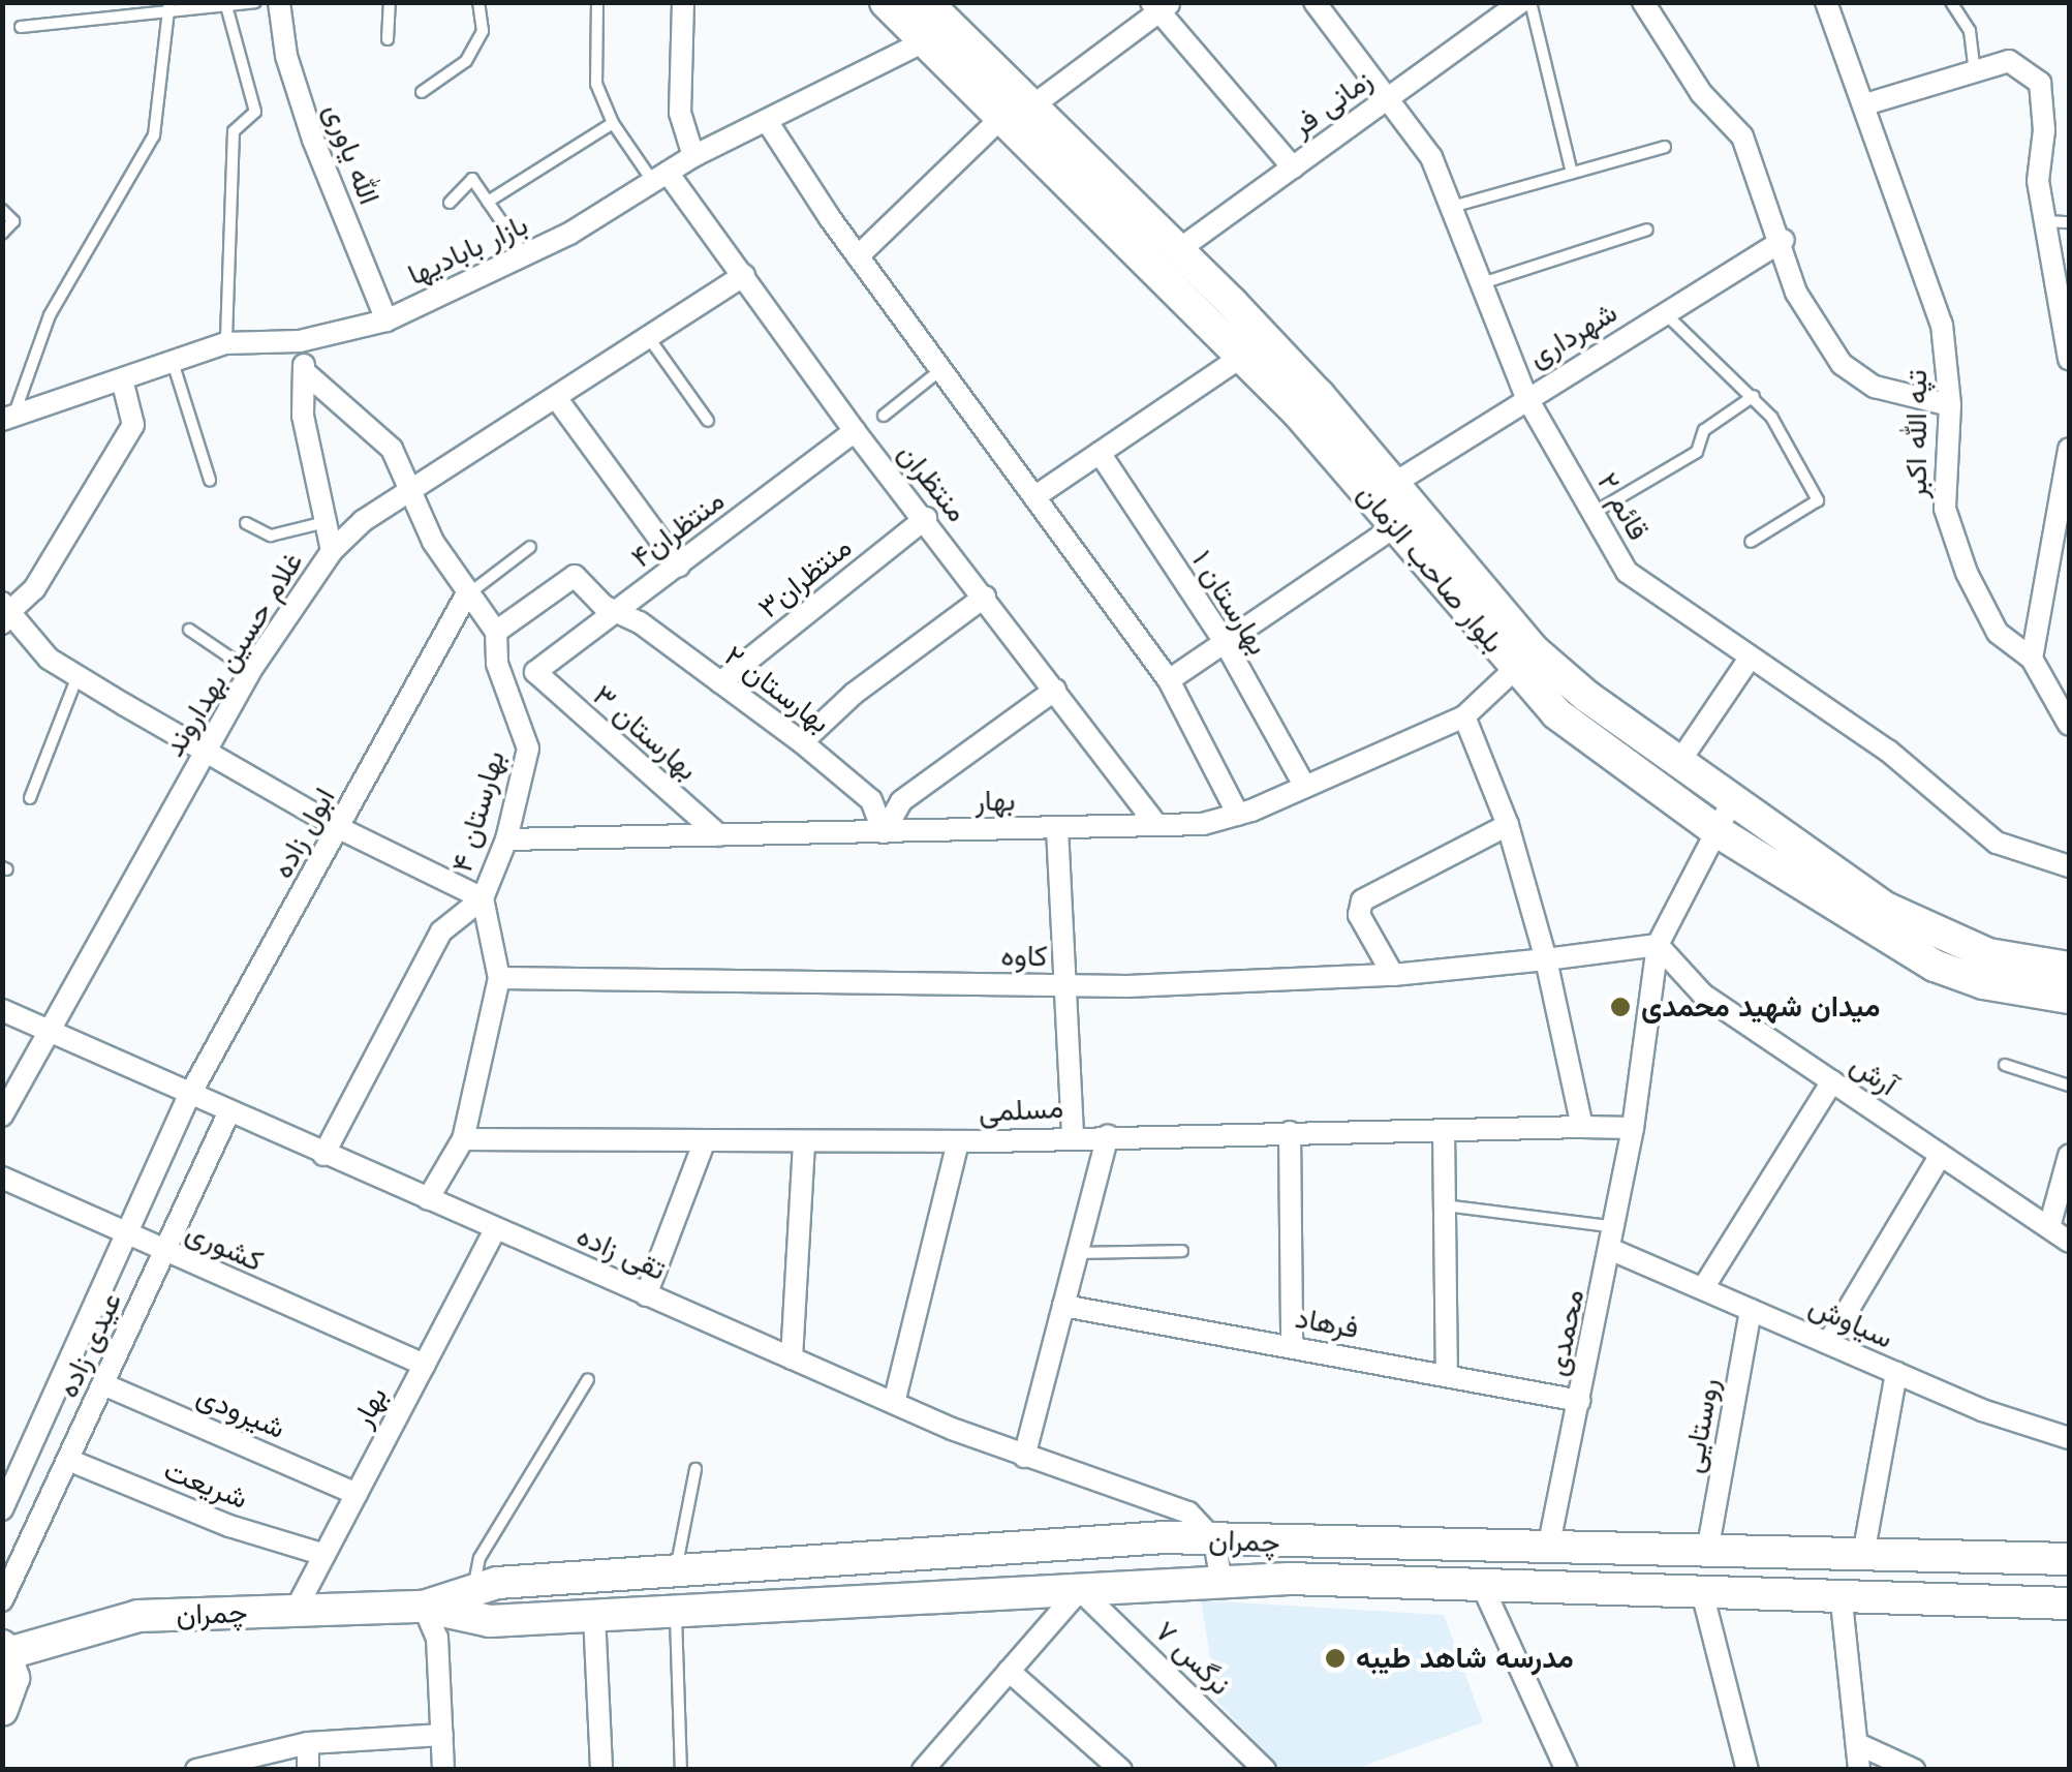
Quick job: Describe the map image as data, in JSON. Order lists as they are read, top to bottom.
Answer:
{
  "streets": {
    "street": [
      "زمانی فر",
      "الله یاوری",
      "بازار بابادیها",
      "شهرداری",
      "تپه الله اکبر",
      "منتظران",
      "قائم ۲",
      "منتظران۴",
      "بلوار صاحب الزمان",
      "منتظران۳",
      "بهارستان ۱",
      "غلام حسین بهداروند",
      "بهارستان ۲",
      "بهارستان ۳",
      "بهار",
      "بهارستان ۴",
      "ابول زاده",
      "کاوه",
      "آرش",
      "مسلمی",
      "کشوری",
      "تقی زاده",
      "سیاوش",
      "فرهاد",
      "محمدی",
      "عیدی زاده",
      "شیرودی",
      "روستایی",
      "شریعت",
      "چمران",
      "نرگس ۷"
    ]
  },
  "crossings": [
    ["زمانی فر", "قائم ۲"],
    ["زمانی فر", "بلوار صاحب الزمان"],
    ["الله یاوری", "بازار بابادیها"],
    ["بازار بابادیها", "منتظران"],
    ["بازار بابادیها", "بلوار صاحب الزمان"],
    ["شهرداری", "قائم ۲"],
    ["شهرداری", "بلوار صاحب الزمان"],
    ["منتظران", "منتظران۴"],
    ["منتظران", "منتظران۳"],
    ["منتظران", "غلام حسین بهداروند"],
    ["منتظران", "بهار"],
    ["منتظران۴", "بهارستان ۲"],
    ["منتظران۴", "بهارستان ۳"],
    ["بلوار صاحب الزمان", "بهار"],
    ["منتظران۳", "بهارستان ۲"],
    ["بهارستان ۱", "بهار"],
    ["غلام حسین بهداروند", "تقی زاده"],
    ["بهارستان ۲", "بهار"],
    ["بهارستان ۲", "بهارستان ۴"],
    ["بهارستان ۳", "بهار"],
    ["بهار", "بهارستان ۴"],
    ["بهار", "کشوری"],
    ["بهار", "تقی زاده"],
    ["بهار", "شیرودی"],
    ["بهار", "شریعت"],
    ["بهار", "چمران"],
    ["بهارستان ۴", "کاوه"],
    ["بهارستان ۴", "مسلمی"],
    ["بهارستان ۴", "تقی زاده"],
    ["ابول زاده", "تقی زاده"],
    ["ابول زاده", "عیدی زاده"],
    ["کاوه", "آرش"],
    ["کاوه", "محمدی"],
    ["آرش", "محمدی"],
    ["مسلمی", "محمدی"],
    ["کشوری", "عیدی زاده"],
    ["تقی زاده", "عیدی زاده"],
    ["تقی زاده", "چمران"],
    ["سیاوش", "محمدی"],
    ["سیاوش", "روستایی"],
    ["فرهاد", "محمدی"],
    ["محمدی", "چمران"],
    ["عیدی زاده", "شیرودی"],
    ["عیدی زاده", "شریعت"],
    ["روستایی", "چمران"],
    ["چمران", "نرگس ۷"]
  ],
  "places": ["میدان شهید محمدی", "مدرسه شاهد طیبه"]
}
